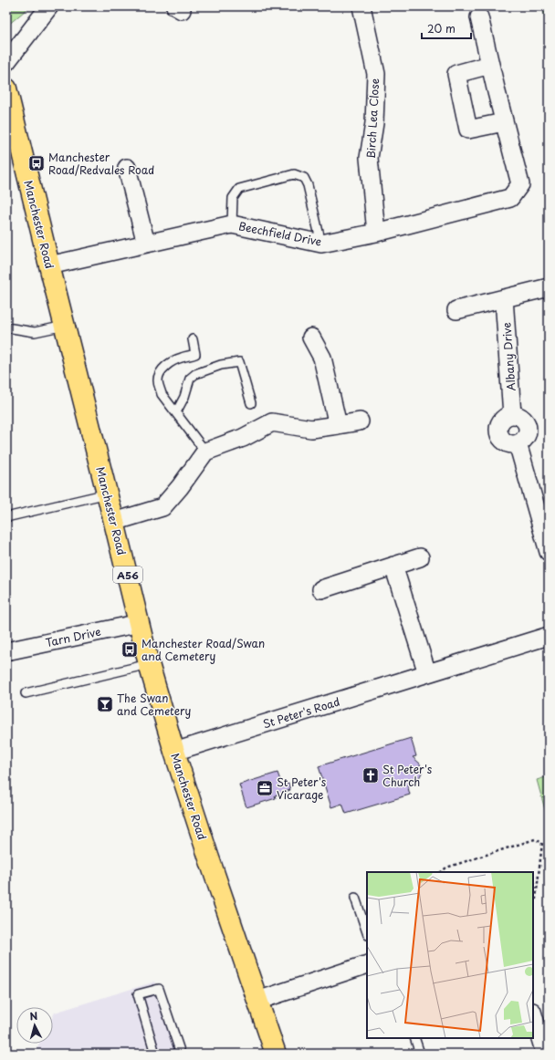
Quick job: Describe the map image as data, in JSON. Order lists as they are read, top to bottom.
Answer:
{
  "streets": {
    "highway": ["Manchester Road", "A56"],
    "street": [
      "Birch Lea Close",
      "Beechfield Drive",
      "Albany Drive",
      "Tarn Drive",
      "St Peter's Road"
    ]
  },
  "crossings": [
    ["Birch Lea Close", "Beechfield Drive"],
    ["Manchester Road", "Beechfield Drive"],
    ["Manchester Road", "Tarn Drive"],
    ["Manchester Road", "St Peter's Road"]
  ],
  "places": {
    "bus stop": ["Manchester Road/Redvales Road", "Manchester Road/Swan and Cemetery"],
    "bar": ["The Swan and Cemetery"],
    "church": ["St Peter's Church"],
    "office": ["St Peter's Vicarage"]
  },
  "scale_bar": "20 m",
  "north": "top"
}
